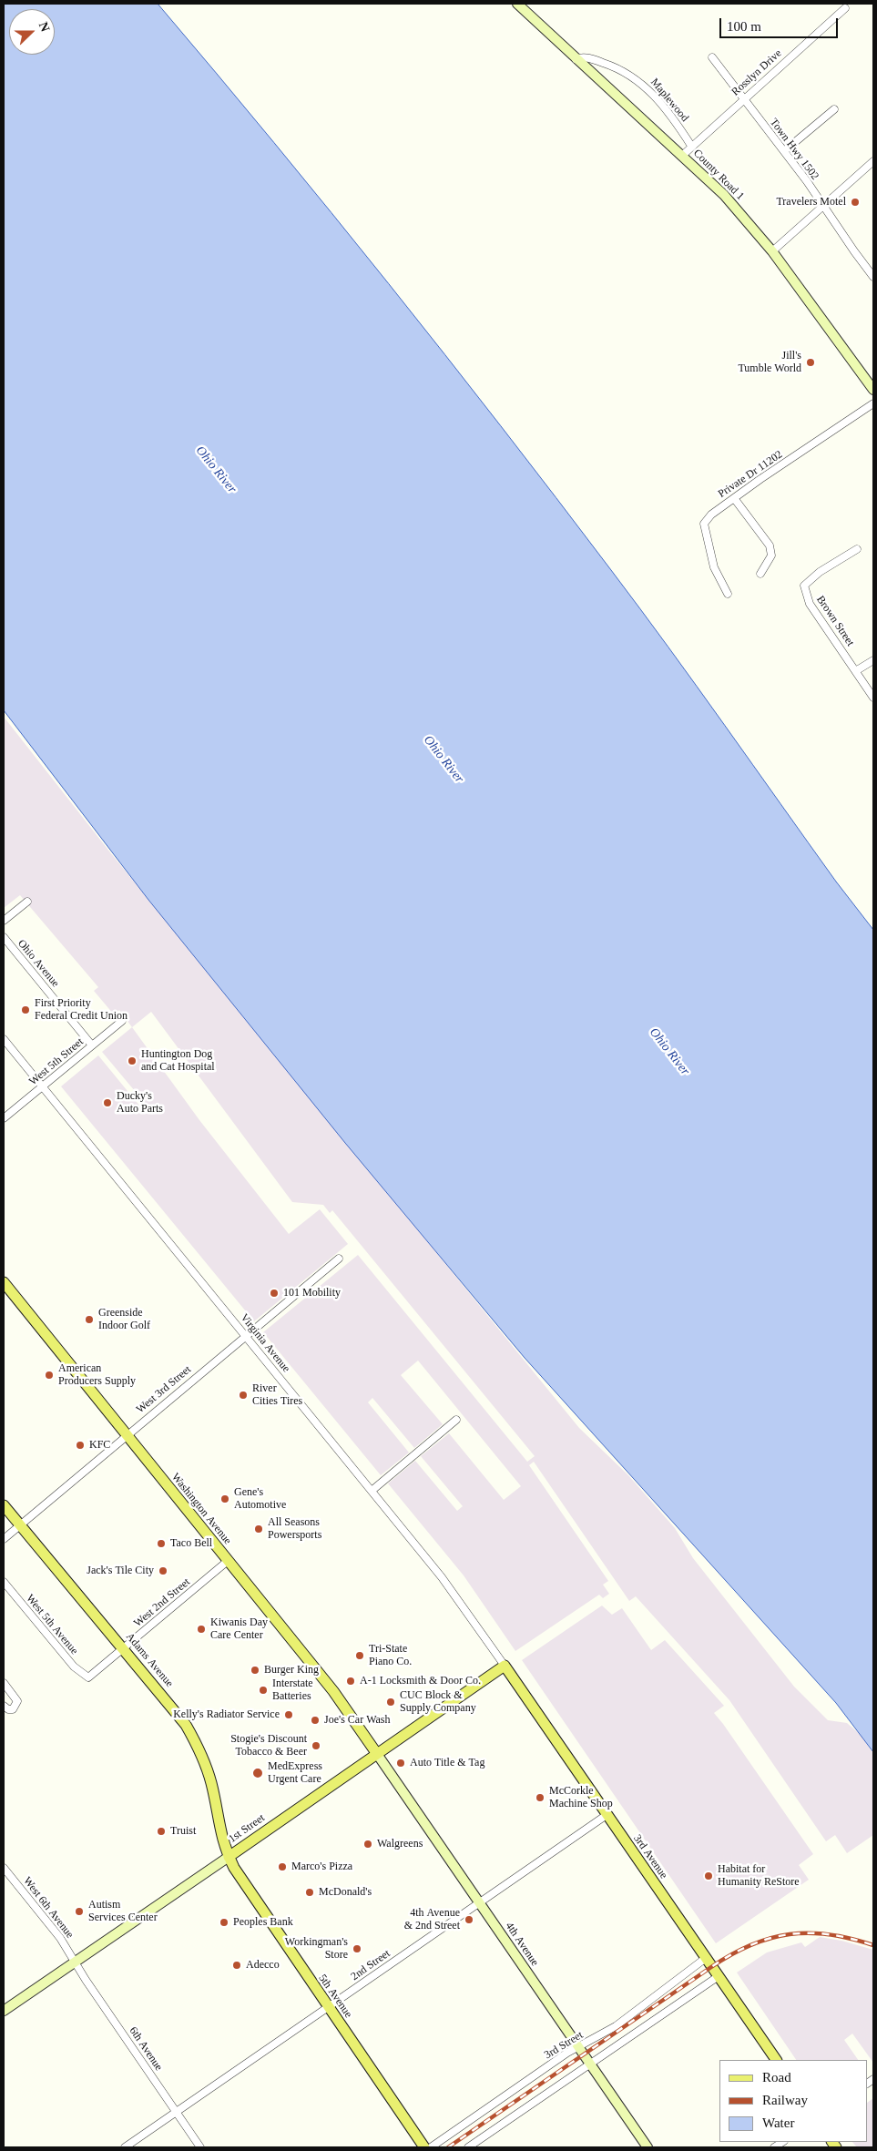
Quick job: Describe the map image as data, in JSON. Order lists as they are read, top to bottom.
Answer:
{
  "streets": {
    "main road": [
      "Washington Avenue",
      "Adams Avenue",
      "1st Street",
      "3rd Avenue",
      "5th Avenue"
    ],
    "street": [
      "Rosslyn Drive",
      "Maplewood",
      "Town Hwy 1502",
      "County Road 1",
      "Private Dr 11202",
      "Brown Street",
      "Ohio Avenue",
      "West 5th Street",
      "Virginia Avenue",
      "West 3rd Street",
      "West 2nd Street",
      "West 5th Avenue",
      "West 6th Avenue",
      "4th Avenue",
      "2nd Street",
      "3rd Street",
      "6th Avenue"
    ]
  },
  "crossings": [
    ["Rosslyn Drive", "Maplewood"],
    ["Rosslyn Drive", "Town Hwy 1502"],
    ["Rosslyn Drive", "County Road 1"],
    ["Maplewood", "County Road 1"],
    ["Ohio Avenue", "West 5th Street"],
    ["West 5th Street", "Virginia Avenue"],
    ["Virginia Avenue", "West 3rd Street"],
    ["Virginia Avenue", "1st Street"],
    ["Virginia Avenue", "3rd Avenue"],
    ["West 3rd Street", "Washington Avenue"],
    ["West 3rd Street", "Adams Avenue"],
    ["Washington Avenue", "West 2nd Street"],
    ["Washington Avenue", "1st Street"],
    ["Washington Avenue", "4th Avenue"],
    ["West 2nd Street", "West 5th Avenue"],
    ["West 2nd Street", "Adams Avenue"],
    ["Adams Avenue", "1st Street"],
    ["Adams Avenue", "5th Avenue"],
    ["1st Street", "3rd Avenue"],
    ["1st Street", "West 6th Avenue"],
    ["1st Street", "4th Avenue"],
    ["1st Street", "5th Avenue"],
    ["1st Street", "6th Avenue"],
    ["3rd Avenue", "2nd Street"],
    ["3rd Avenue", "3rd Street"],
    ["West 6th Avenue", "6th Avenue"],
    ["4th Avenue", "2nd Street"],
    ["4th Avenue", "3rd Street"],
    ["2nd Street", "5th Avenue"],
    ["2nd Street", "6th Avenue"]
  ],
  "water": ["Ohio River"],
  "places": [
    "Travelers Motel",
    "Jill's Tumble World",
    "First Priority Federal Credit Union",
    "Huntington Dog and Cat Hospital",
    "Ducky's Auto Parts",
    "101 Mobility",
    "Greenside Indoor Golf",
    "American Producers Supply",
    "River Cities Tires",
    "KFC",
    "Gene's Automotive",
    "All Seasons Powersports",
    "Taco Bell",
    "Jack's Tile City",
    "Kiwanis Day Care Center",
    "Tri-State Piano Co.",
    "Burger King",
    "A-1 Locksmith & Door Co.",
    "Interstate Batteries",
    "CUC Block & Supply Company",
    "Kelly's Radiator Service",
    "Joe's Car Wash",
    "Stogie's Discount Tobacco & Beer",
    "Auto Title & Tag",
    "MedExpress Urgent Care",
    "McCorkle Machine Shop",
    "Truist",
    "Walgreens",
    "Marco's Pizza",
    "Habitat for Humanity ReStore",
    "McDonald's",
    "Autism Services Center",
    "4th Avenue & 2nd Street",
    "Peoples Bank",
    "Workingman's Store",
    "Adecco"
  ],
  "legend": ["Road", "Railway", "Water"],
  "scale_bar": "100 m",
  "north": "right"
}
